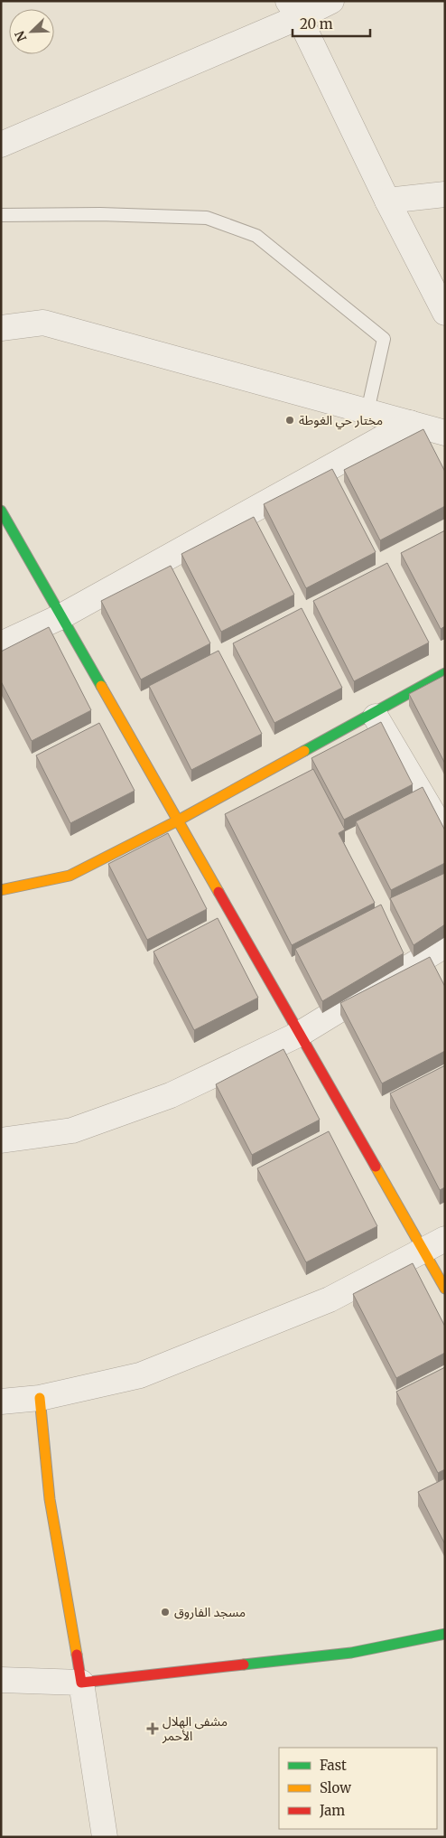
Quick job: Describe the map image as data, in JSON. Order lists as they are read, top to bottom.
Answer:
{
  "places": {
    "other": ["مختار حي الغوطة", "مسجد الفاروق"],
    "health": ["مشفى الهلال الأحمر"]
  },
  "legend": ["Fast", "Slow", "Jam"],
  "scale_bar": "20 m",
  "north": "bottom left"
}
